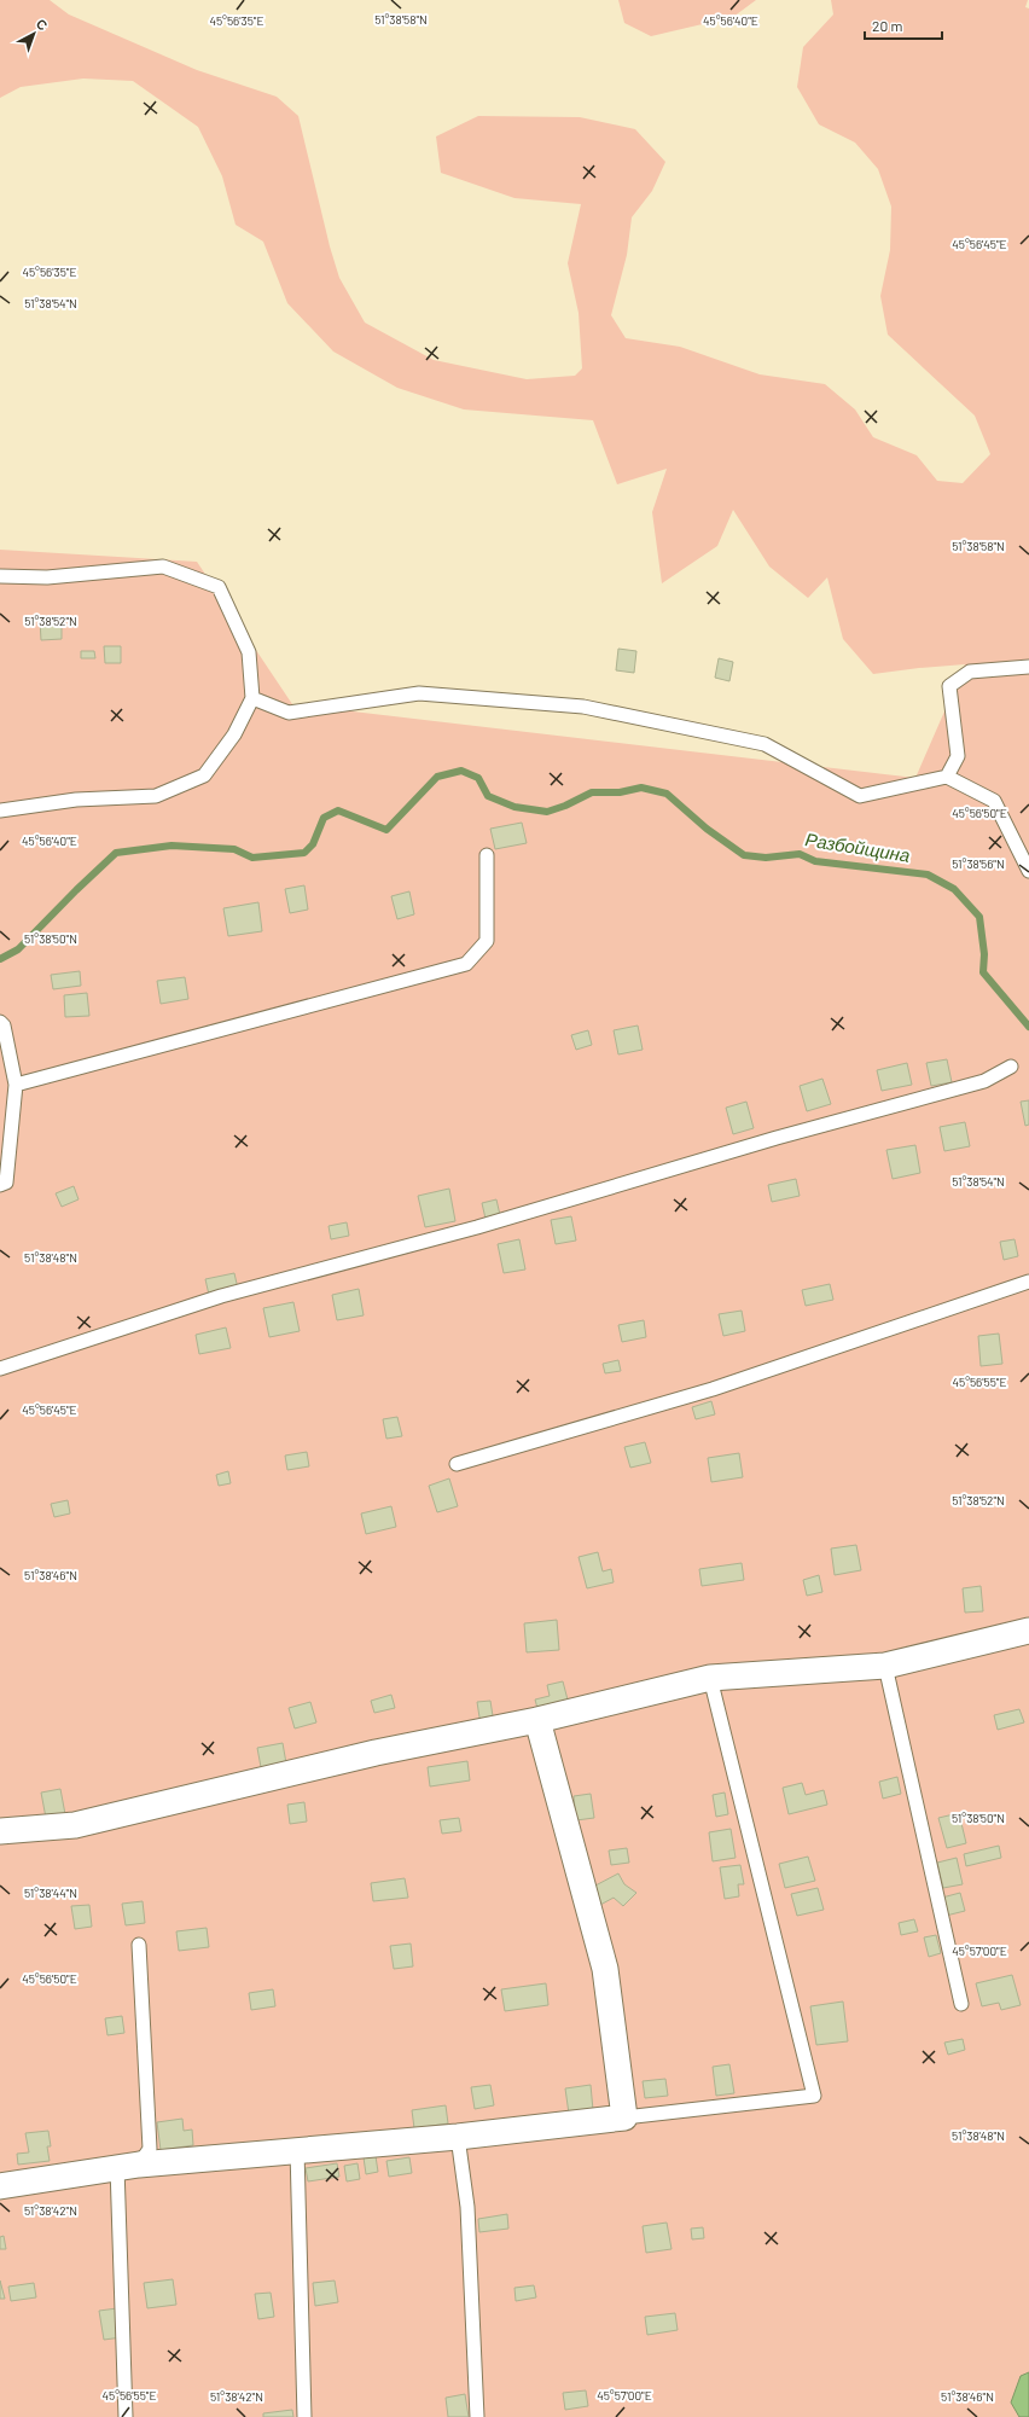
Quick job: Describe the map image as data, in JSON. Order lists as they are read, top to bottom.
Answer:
{
  "water": ["Разбойщина"],
  "scale_bar": "20 m",
  "north": "top right",
  "coordinates": [
    "51°38'58\"N",
    "45°56'35\"E",
    "45°56'40\"E",
    "45°56'45\"E",
    "51°38'54\"N",
    "51°38'52\"N",
    "45°56'50\"E",
    "51°38'56\"N",
    "51°38'50\"N",
    "51°38'48\"N",
    "45°56'55\"E",
    "51°38'46\"N",
    "51°38'44\"N",
    "45°57'00\"E",
    "51°38'42\"N"
  ]
}
